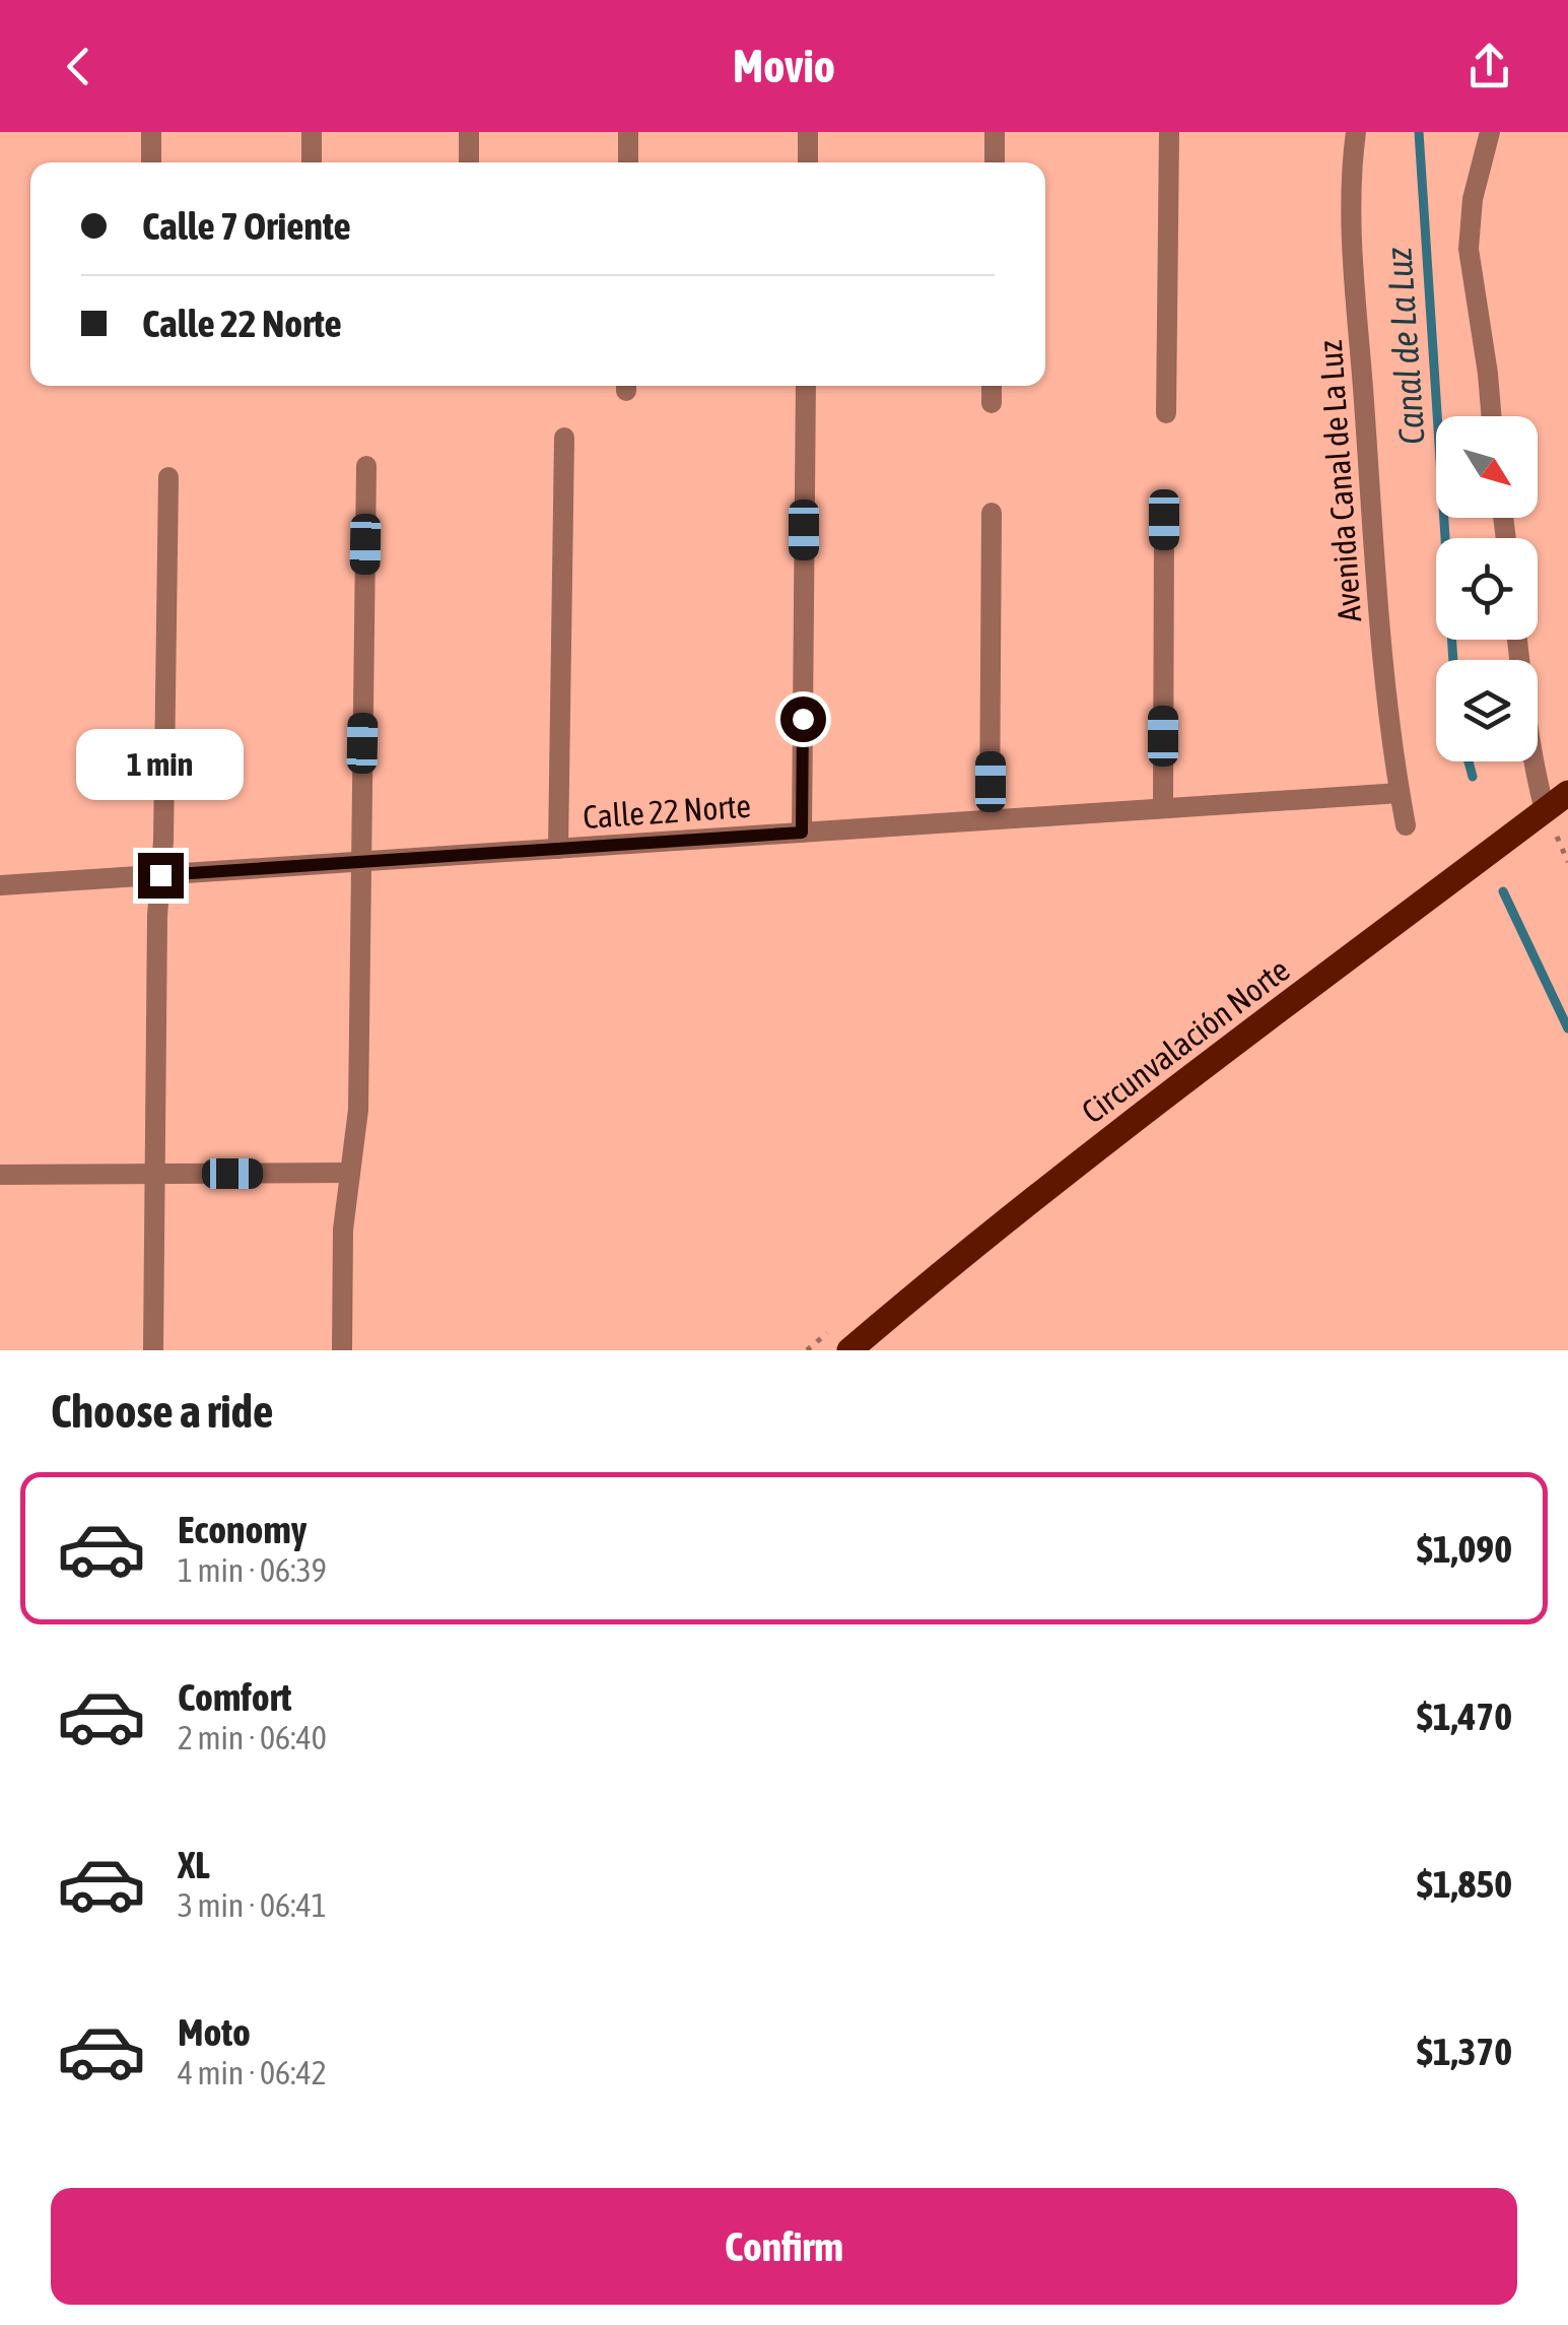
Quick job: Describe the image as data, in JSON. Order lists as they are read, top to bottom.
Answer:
{
  "streets": {
    "main road": ["Circunvalación Norte"],
    "street": ["Avenida Canal de La Luz", "Calle 22 Norte"]
  },
  "crossings": [
    ["Avenida Canal de La Luz", "Calle 22 Norte"]
  ],
  "water": ["Canal de La Luz"],
  "north": "bottom right",
  "page": {
    "header": "Movio",
    "banner": ["Calle 7 Oriente", "Calle 22 Norte"],
    "bubble": "1 min",
    "heading": "Choose a ride",
    "list": [
      {
        "name": "Economy",
        "note": "1 min · 06:39",
        "value": "$1,090"
      },
      {
        "name": "Comfort",
        "note": "2 min · 06:40",
        "value": "$1,470"
      },
      {
        "name": "XL",
        "note": "3 min · 06:41",
        "value": "$1,850"
      },
      {
        "name": "Moto",
        "note": "4 min · 06:42",
        "value": "$1,370"
      }
    ],
    "buttons": "Confirm"
  }
}
